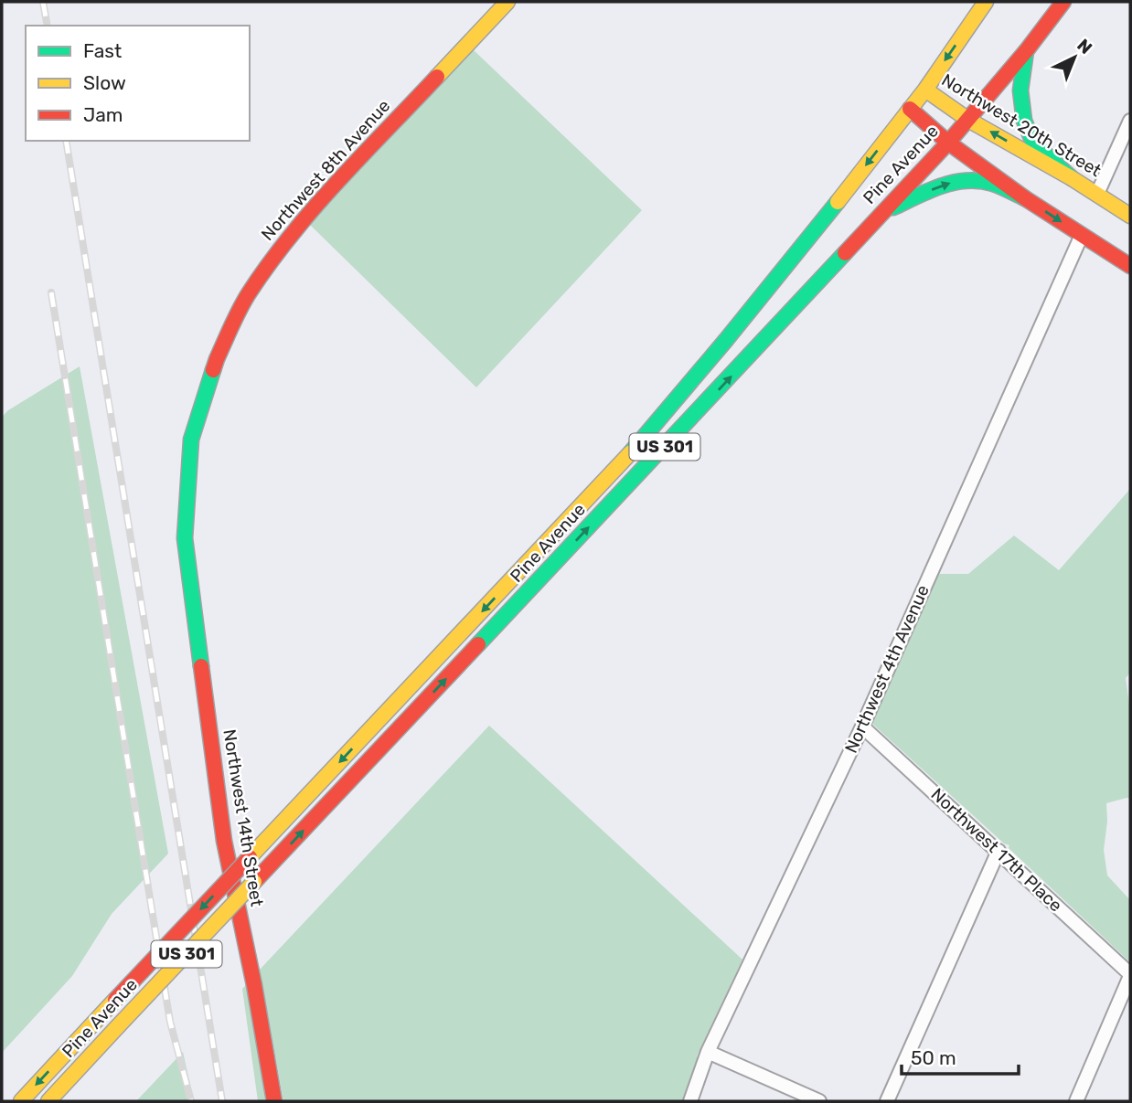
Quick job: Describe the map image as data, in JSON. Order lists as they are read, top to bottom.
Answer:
{
  "streets": {
    "main road": [
      "Northwest 20th Street",
      "Pine Avenue",
      "Northwest 8th Avenue",
      "US 301",
      "Northwest 14th Street"
    ],
    "street": ["Northwest 4th Avenue", "Northwest 17th Place"]
  },
  "crossings": [
    ["Northwest 20th Street", "Pine Avenue"],
    ["Northwest 8th Avenue", "Northwest 14th Street"],
    ["Northwest 4th Avenue", "Northwest 17th Place"]
  ],
  "legend": ["Fast", "Slow", "Jam"],
  "scale_bar": "50 m",
  "north": "top right"
}
